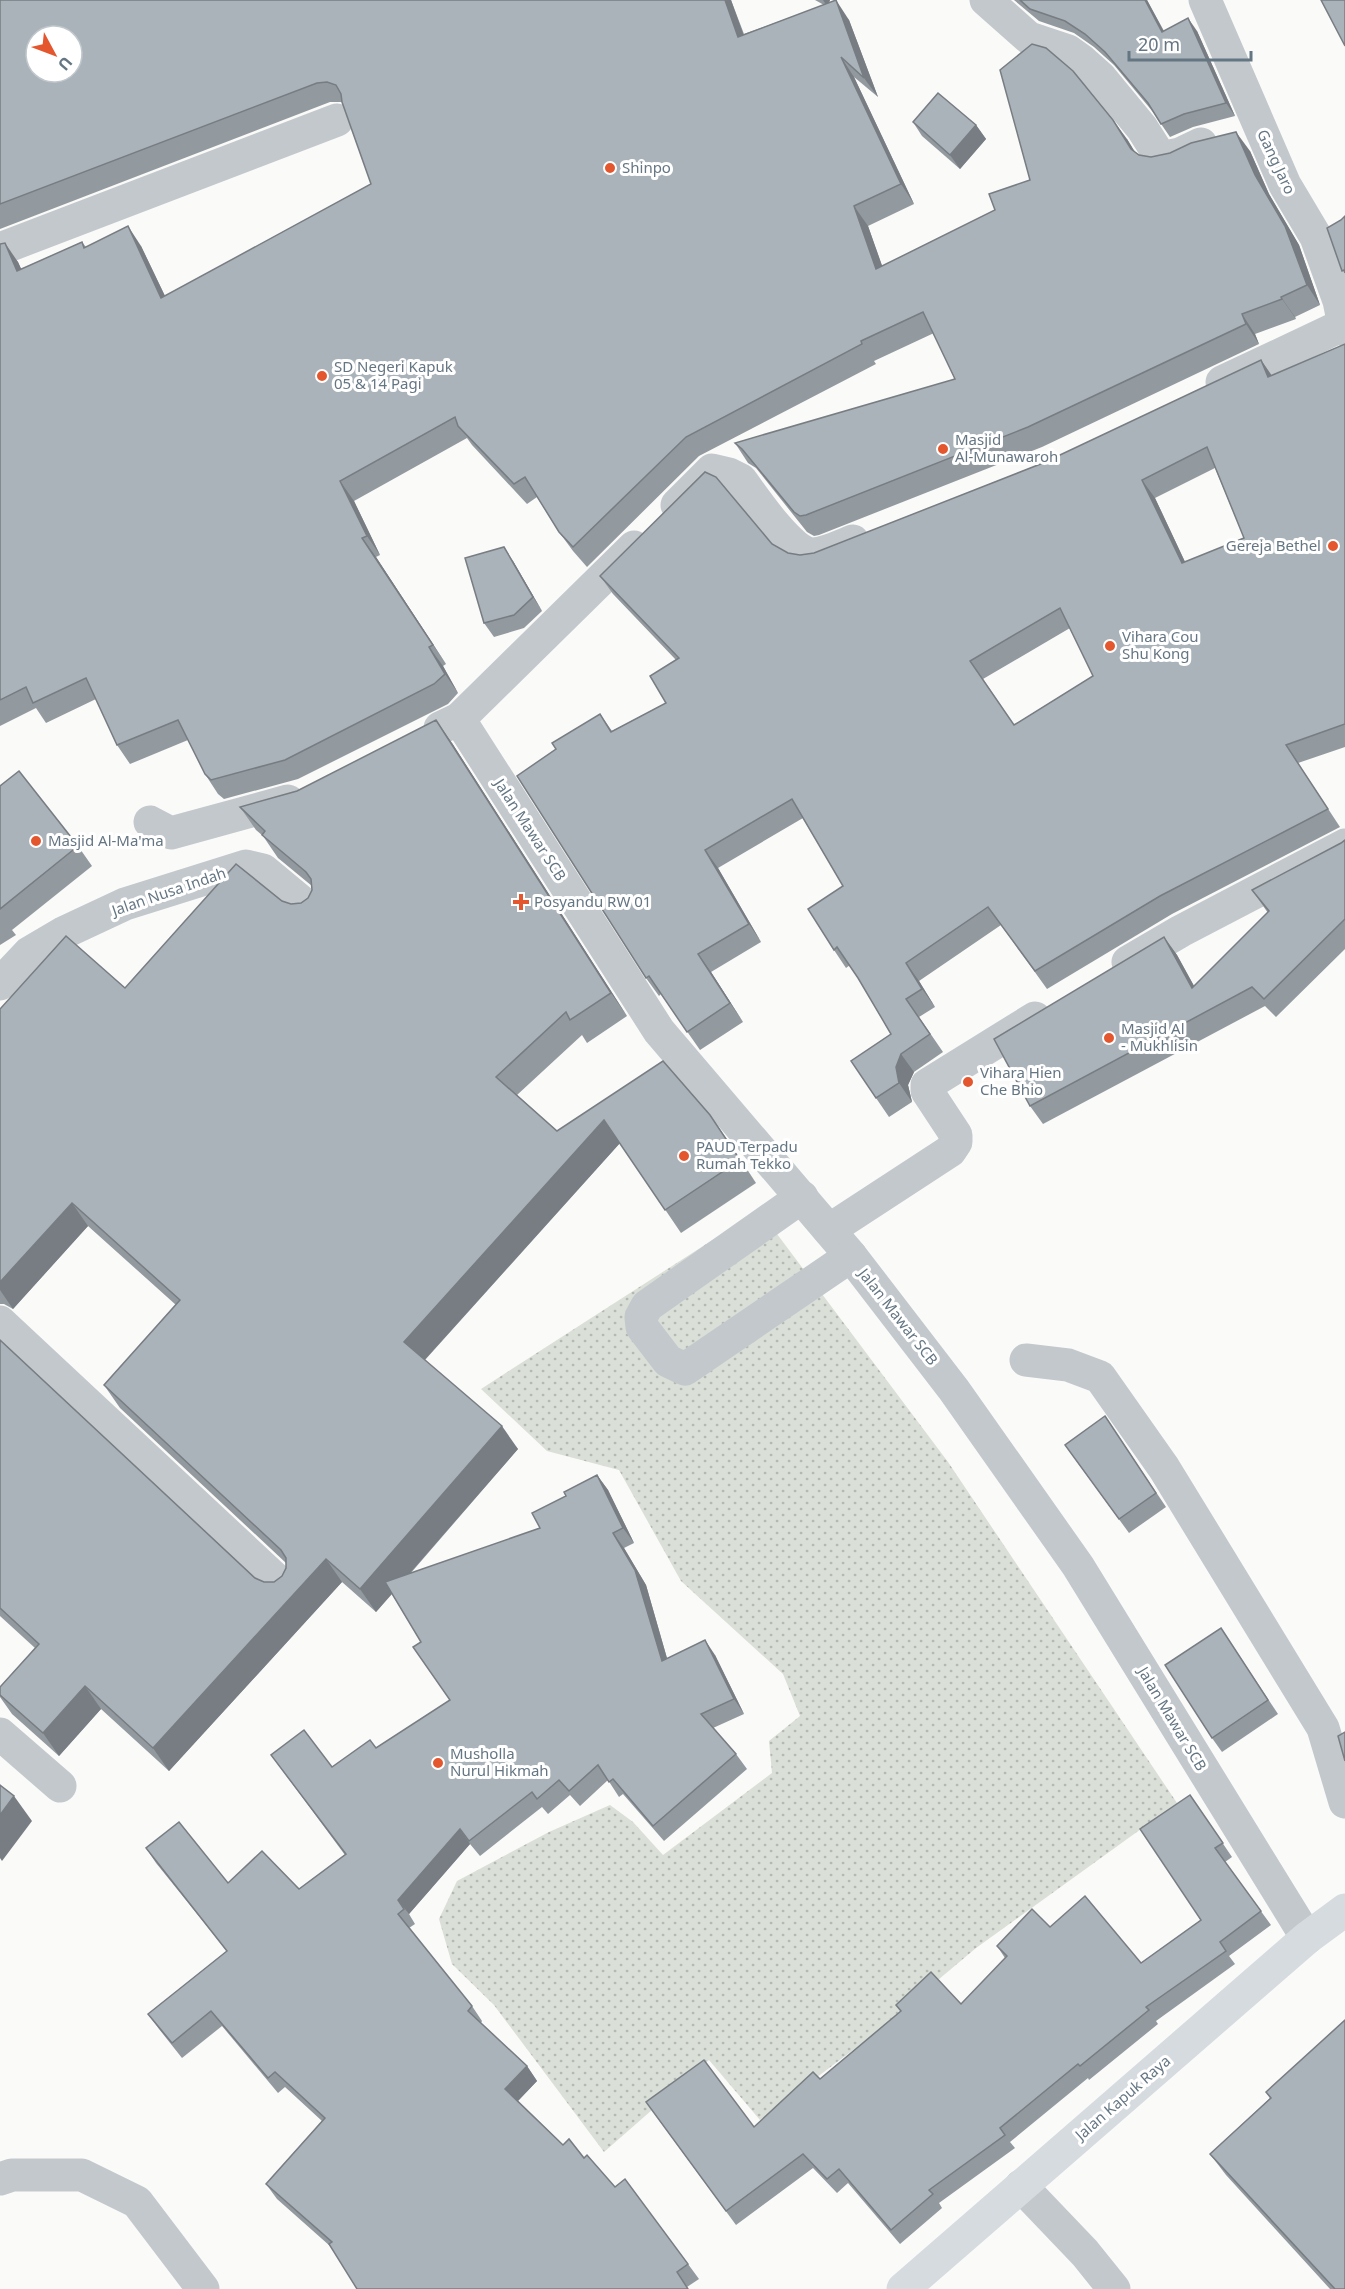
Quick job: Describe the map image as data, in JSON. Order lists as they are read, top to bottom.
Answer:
{
  "streets": {
    "main road": ["Jalan Kapuk Raya"],
    "street": ["Gang Jaro", "Jalan Mawar SCB", "Jalan Nusa Indah"]
  },
  "crossings": [
    ["Jalan Mawar SCB", "Jalan Kapuk Raya"]
  ],
  "places": {
    "other": [
      "Shinpo",
      "SD Negeri Kapuk 05 & 14 Pagi",
      "Masjid Al-Munawaroh",
      "Gereja Bethel",
      "Vihara Cou Shu Kong",
      "Masjid Al-Ma'ma",
      "Masjid Al - Mukhlisin",
      "Vihara Hien Che Bhio",
      "PAUD Terpadu Rumah Tekko",
      "Musholla Nurul Hikmah"
    ],
    "health": ["Posyandu RW 01"]
  },
  "scale_bar": "20 m",
  "north": "bottom right"
}
